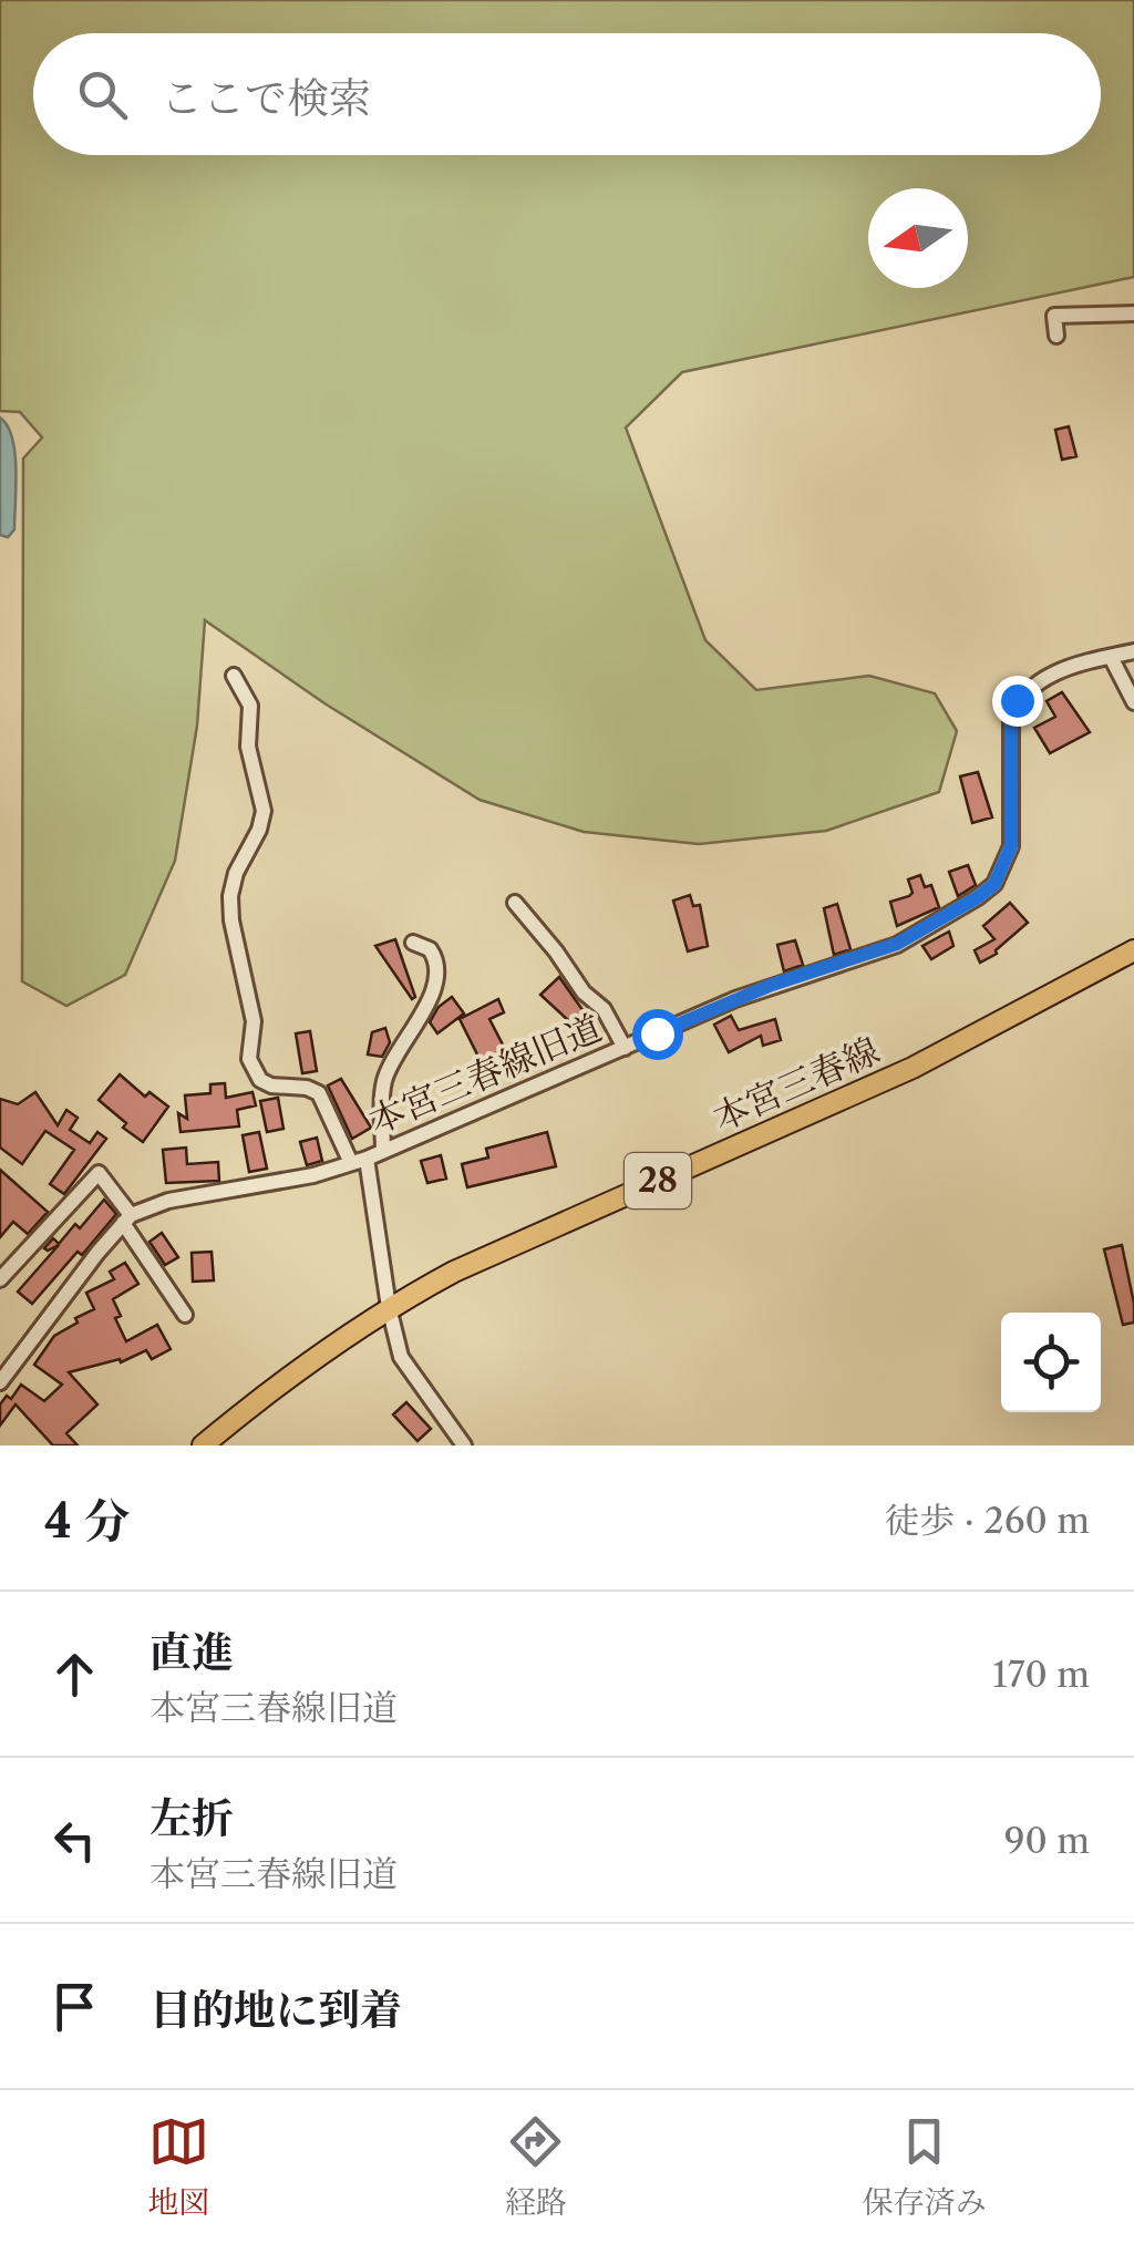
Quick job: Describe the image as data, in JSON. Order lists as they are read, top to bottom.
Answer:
{
  "streets": {
    "main road": ["本宮三春線", "28"],
    "street": ["本宮三春線旧道"]
  },
  "north": "left",
  "page": {
    "search": "ここで検索",
    "heading": ["4 分", "徒歩 · 260 m"],
    "list": [
      ["直進", "本宮三春線旧道", "170 m"],
      ["左折", "本宮三春線旧道", "90 m"],
      "目的地に到着"
    ],
    "nav": ["地図", "経路", "保存済み"]
  }
}
